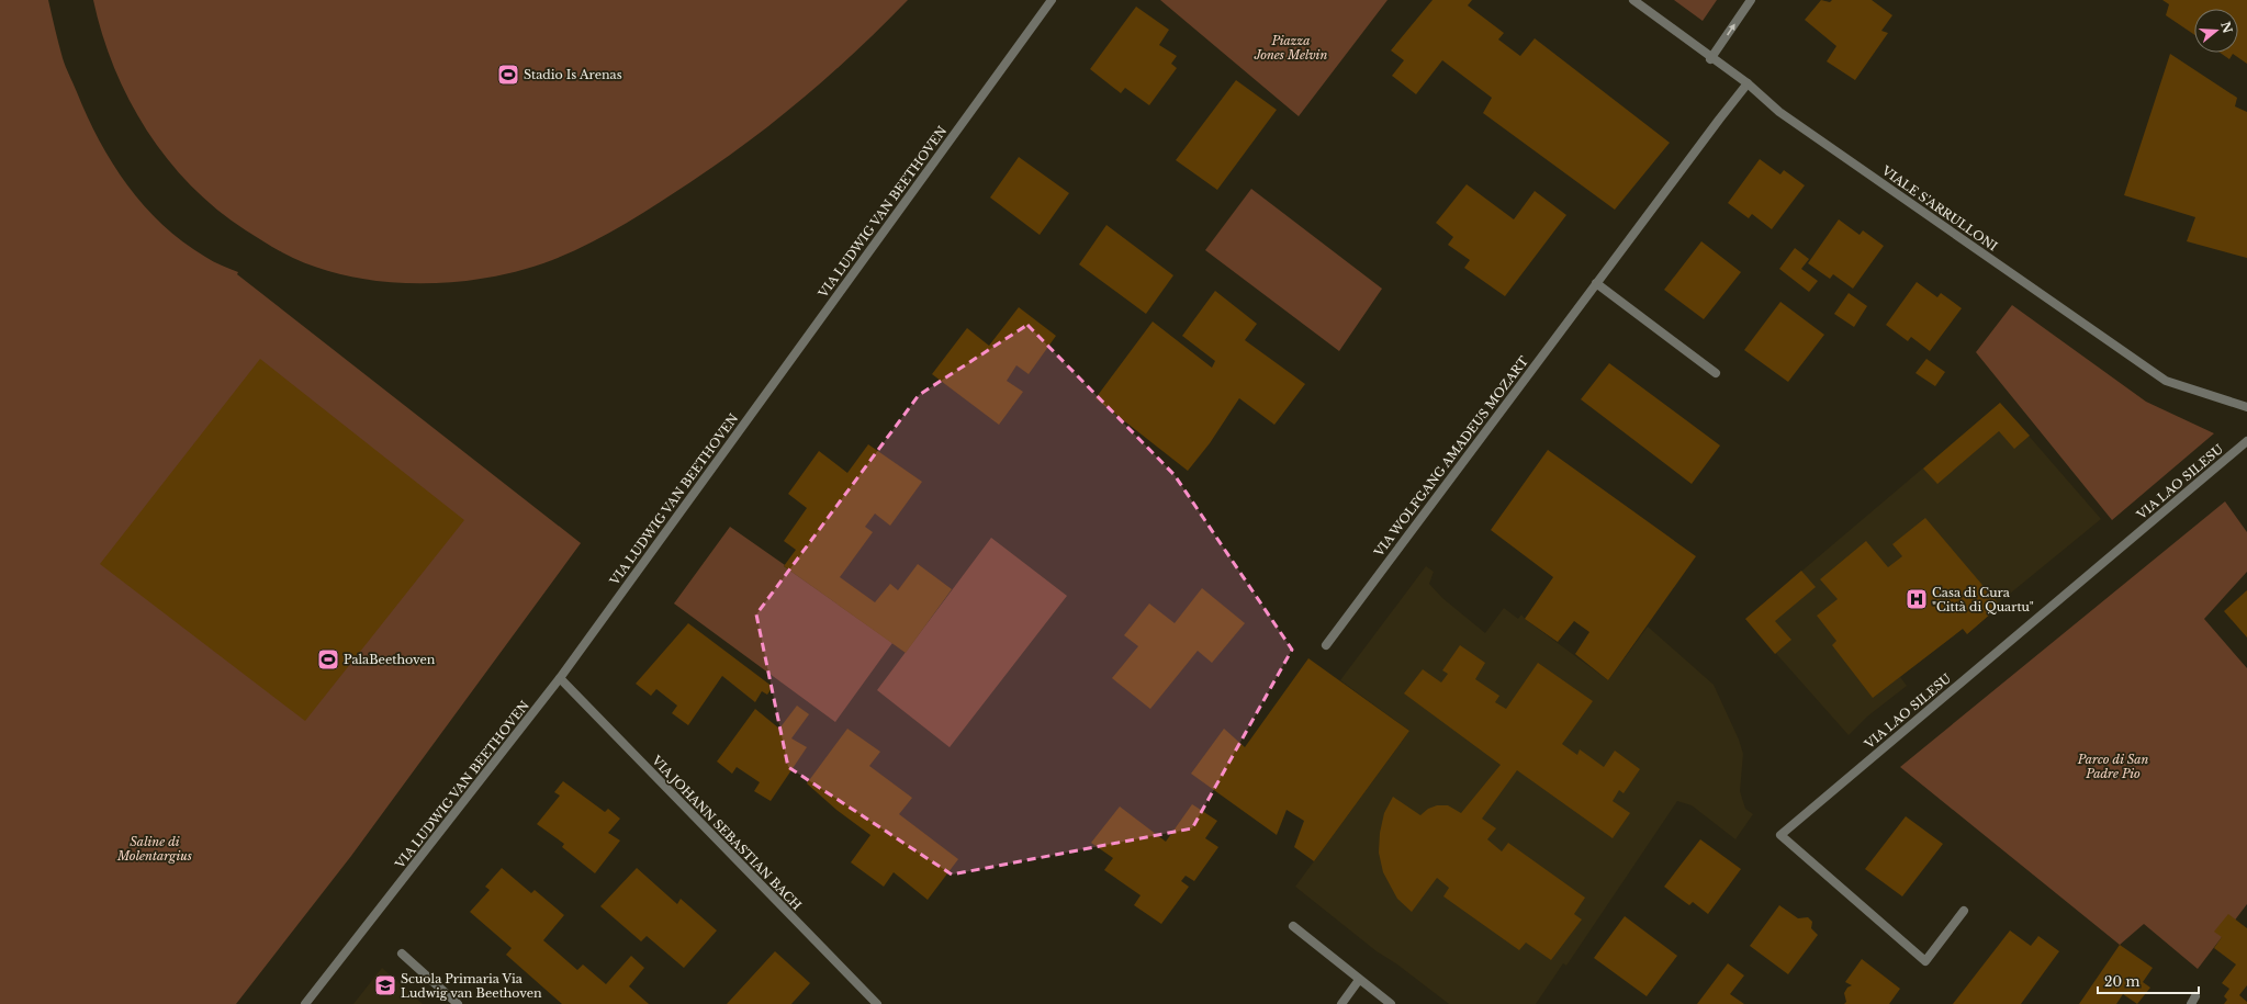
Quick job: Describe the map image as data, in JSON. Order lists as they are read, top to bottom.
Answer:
{
  "streets": {
    "street": [
      "VIALE S'ARRULLONI",
      "VIA LUDWIG VAN BEETHOVEN",
      "VIA WOLFGANG AMADEUS MOZART",
      "VIA LAO SILESU",
      "VIA JOHANN SEBASTIAN BACH"
    ]
  },
  "crossings": [
    ["VIALE S'ARRULLONI", "VIA WOLFGANG AMADEUS MOZART"],
    ["VIA LUDWIG VAN BEETHOVEN", "VIA JOHANN SEBASTIAN BACH"]
  ],
  "parks": ["Piazza Jones Melvin", "Parco di San Padre Pio", "Saline di Molentargius"],
  "places": {
    "sports": ["Stadio Is Arenas", "PalaBeethoven"],
    "hospital": ["Casa di Cura \"Città di Quartu\""],
    "school or university": ["Scuola Primaria Via Ludwig van Beethoven"]
  },
  "scale_bar": "20 m",
  "north": "right"
}
